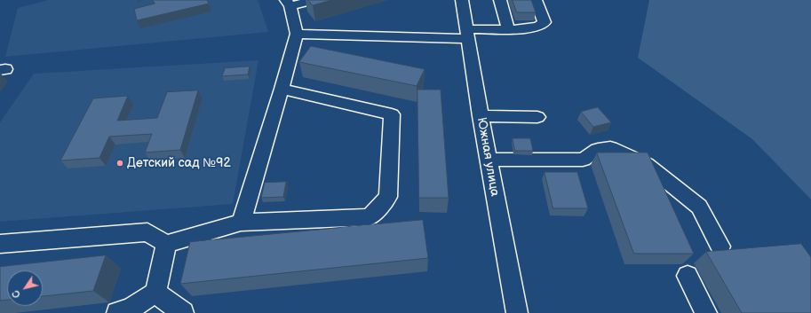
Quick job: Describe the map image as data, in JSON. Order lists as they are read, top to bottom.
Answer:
{
  "streets": {
    "street": ["Южная улица"]
  },
  "places": ["Детский сад №92"],
  "north": "bottom left"
}
